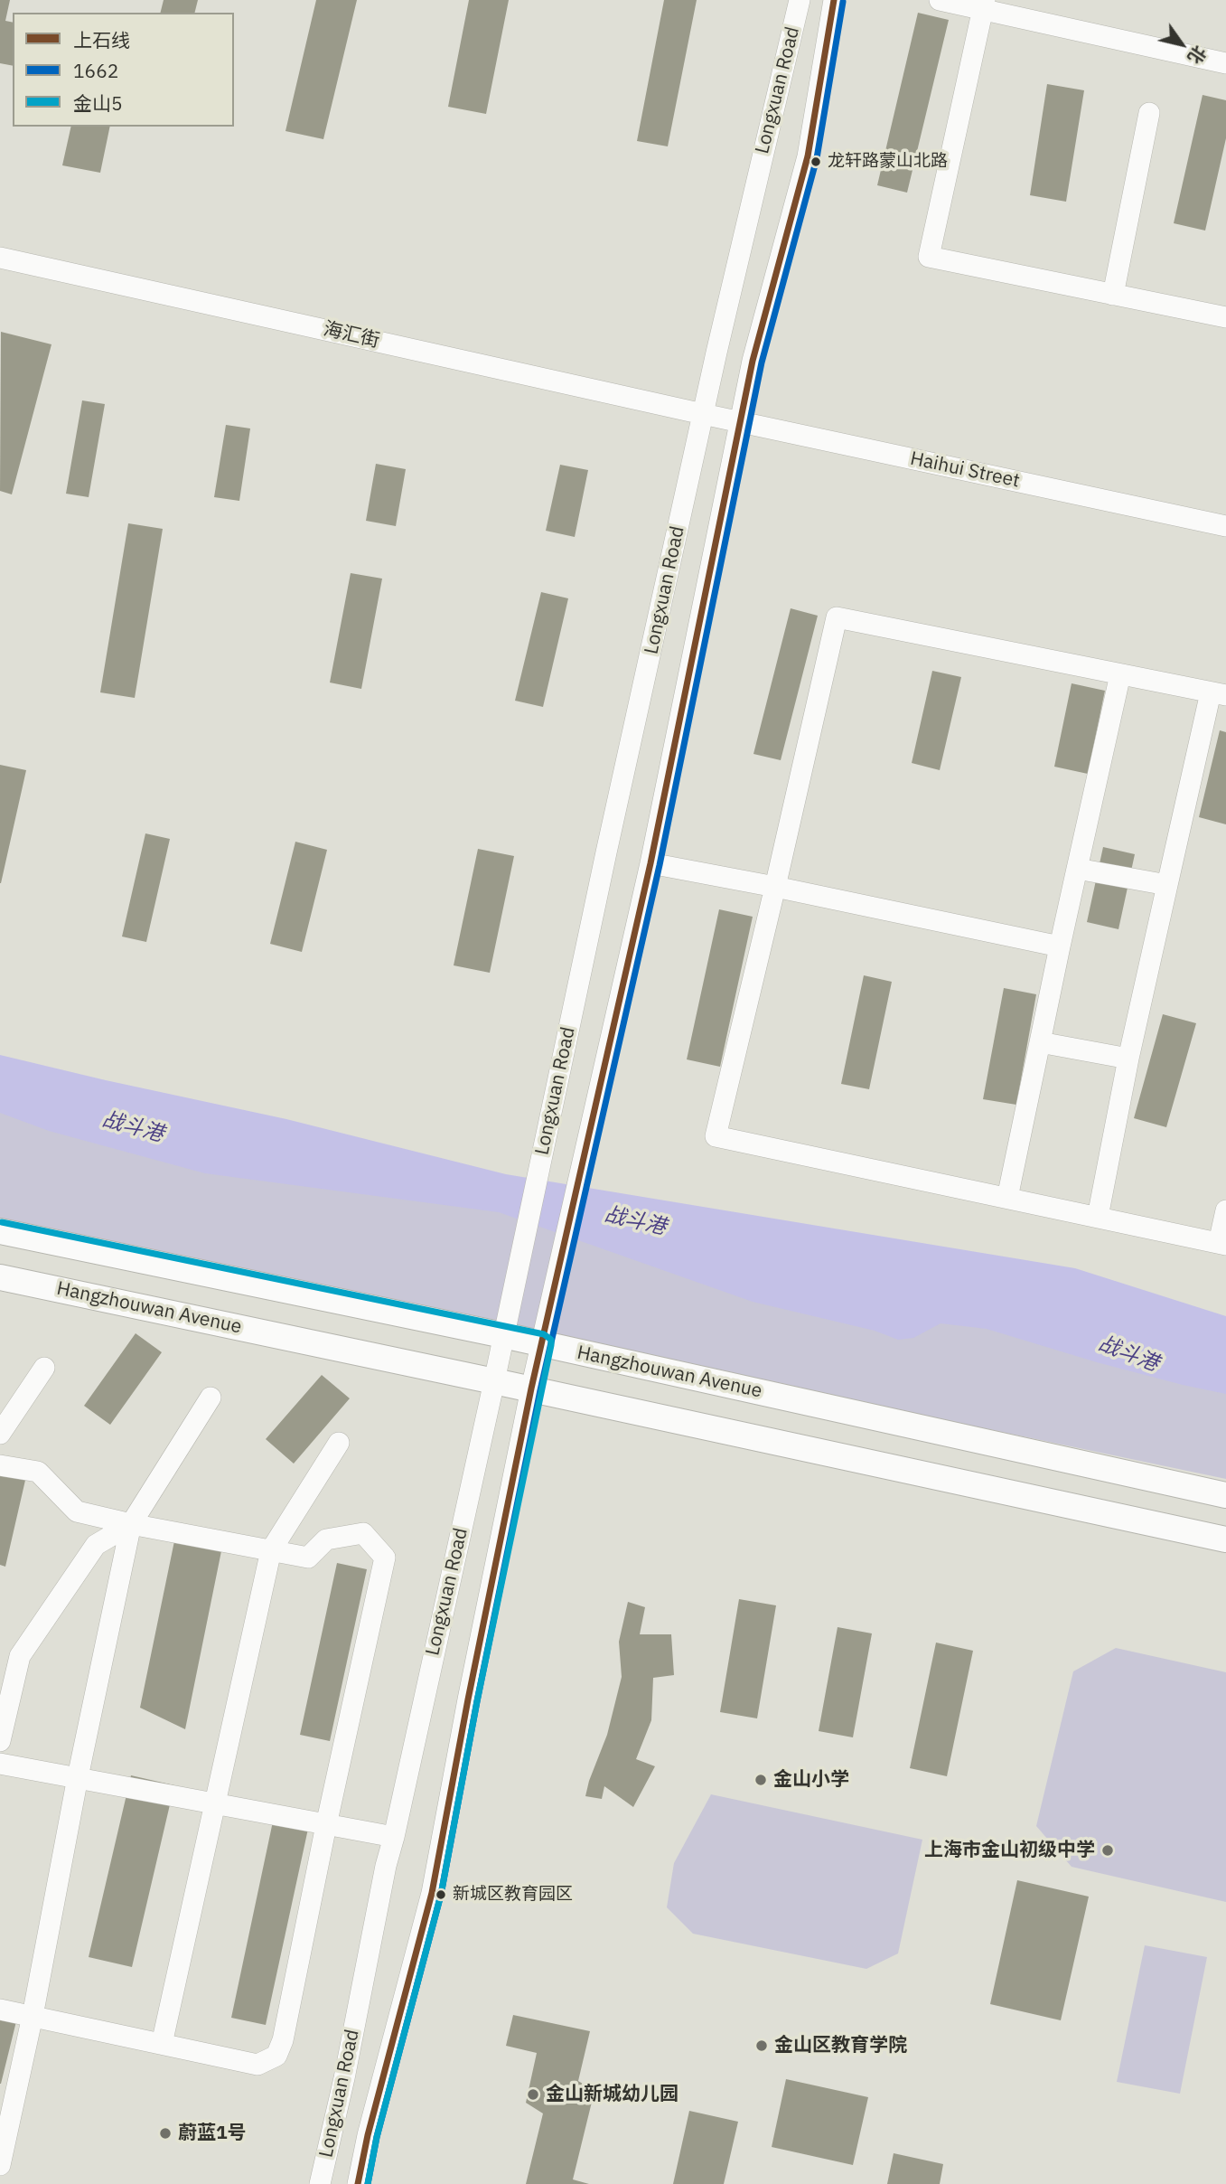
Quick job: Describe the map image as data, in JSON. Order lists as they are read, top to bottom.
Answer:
{
  "streets": {
    "main road": ["Hangzhouwan Avenue"],
    "street": ["Longxuan Road", "海汇街", "Haihui Street"]
  },
  "crossings": [
    ["Longxuan Road", "海汇街"],
    ["Longxuan Road", "Haihui Street"],
    ["Longxuan Road", "Hangzhouwan Avenue"],
    ["海汇街", "Haihui Street"]
  ],
  "water": ["战斗港"],
  "places": [
    "龙轩路蒙山北路",
    "金山小学",
    "上海市金山初级中学",
    "新城区教育园区",
    "金山区教育学院",
    "金山新城幼儿园",
    "蔚蓝1号"
  ],
  "lines": ["transit line 上石线", "transit line 1662", "transit line 金山5"],
  "legend": ["上石线", "1662", "金山5"],
  "north": "bottom right"
}
